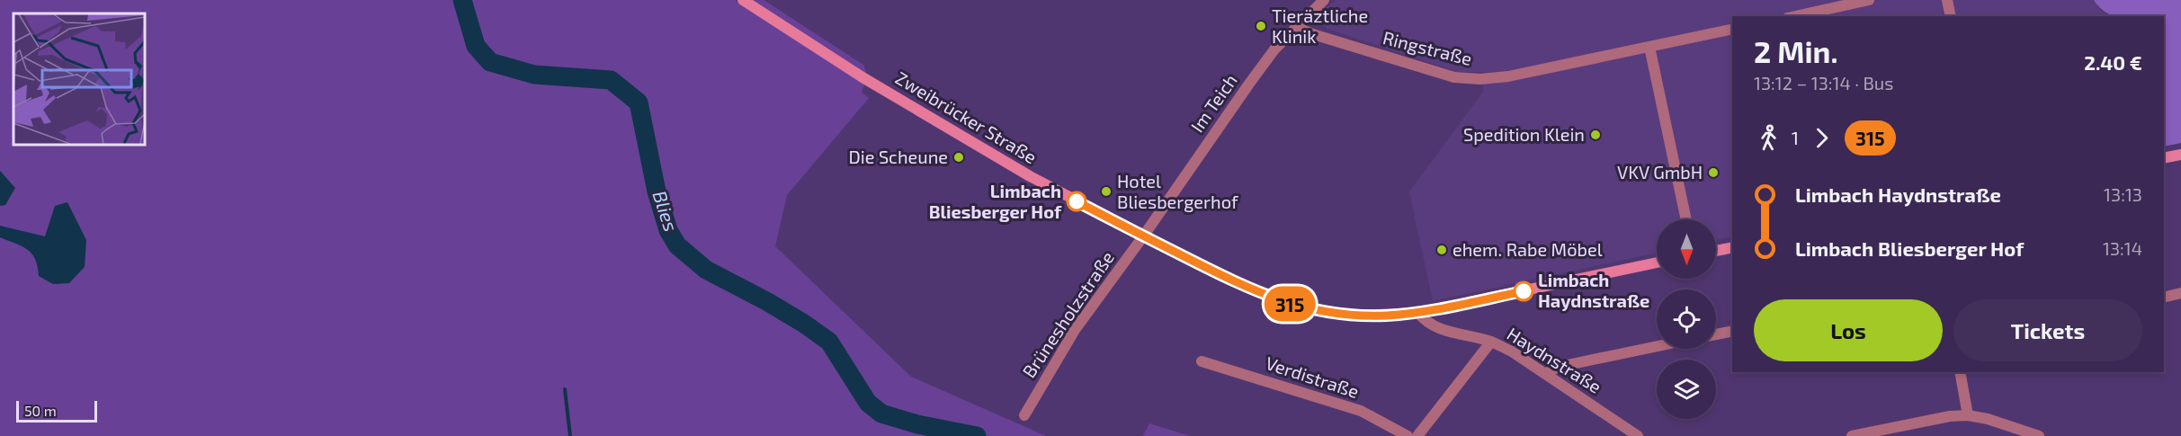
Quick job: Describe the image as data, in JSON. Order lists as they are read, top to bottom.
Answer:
{
  "streets": {
    "street": [
      "Ringstraße",
      "Im Teich",
      "Zweibrücker Straße",
      "Brünesholzstraße",
      "Haydnstraße",
      "Verdistraße"
    ]
  },
  "crossings": [
    ["Ringstraße", "Im Teich"],
    ["Im Teich", "Zweibrücker Straße"],
    ["Im Teich", "Brünesholzstraße"],
    ["Zweibrücker Straße", "Brünesholzstraße"],
    ["Zweibrücker Straße", "Haydnstraße"]
  ],
  "water": ["Blies"],
  "places": [
    "Tieräztliche Klinik",
    "Spedition Klein",
    "Die Scheune",
    "VKV GmbH",
    "Hotel Bliesbergerhof",
    "Limbach Bliesberger Hof",
    "ehem. Rabe Möbel",
    "Limbach Haydnstraße"
  ],
  "lines": ["bus line 315"],
  "scale_bar": "50 m",
  "north": "bottom",
  "page": {
    "on_map": "315",
    "heading": ["2 Min.", "13:12 – 13:14 · Bus", "2.40 €"],
    "legs": ["1", "315"],
    "list": [
      {
        "name": "Limbach Haydnstraße",
        "value": "13:13"
      },
      {
        "name": "Limbach Bliesberger Hof",
        "value": "13:14"
      }
    ],
    "buttons": ["Los", "Tickets"],
    "scale": "50 m"
  }
}
